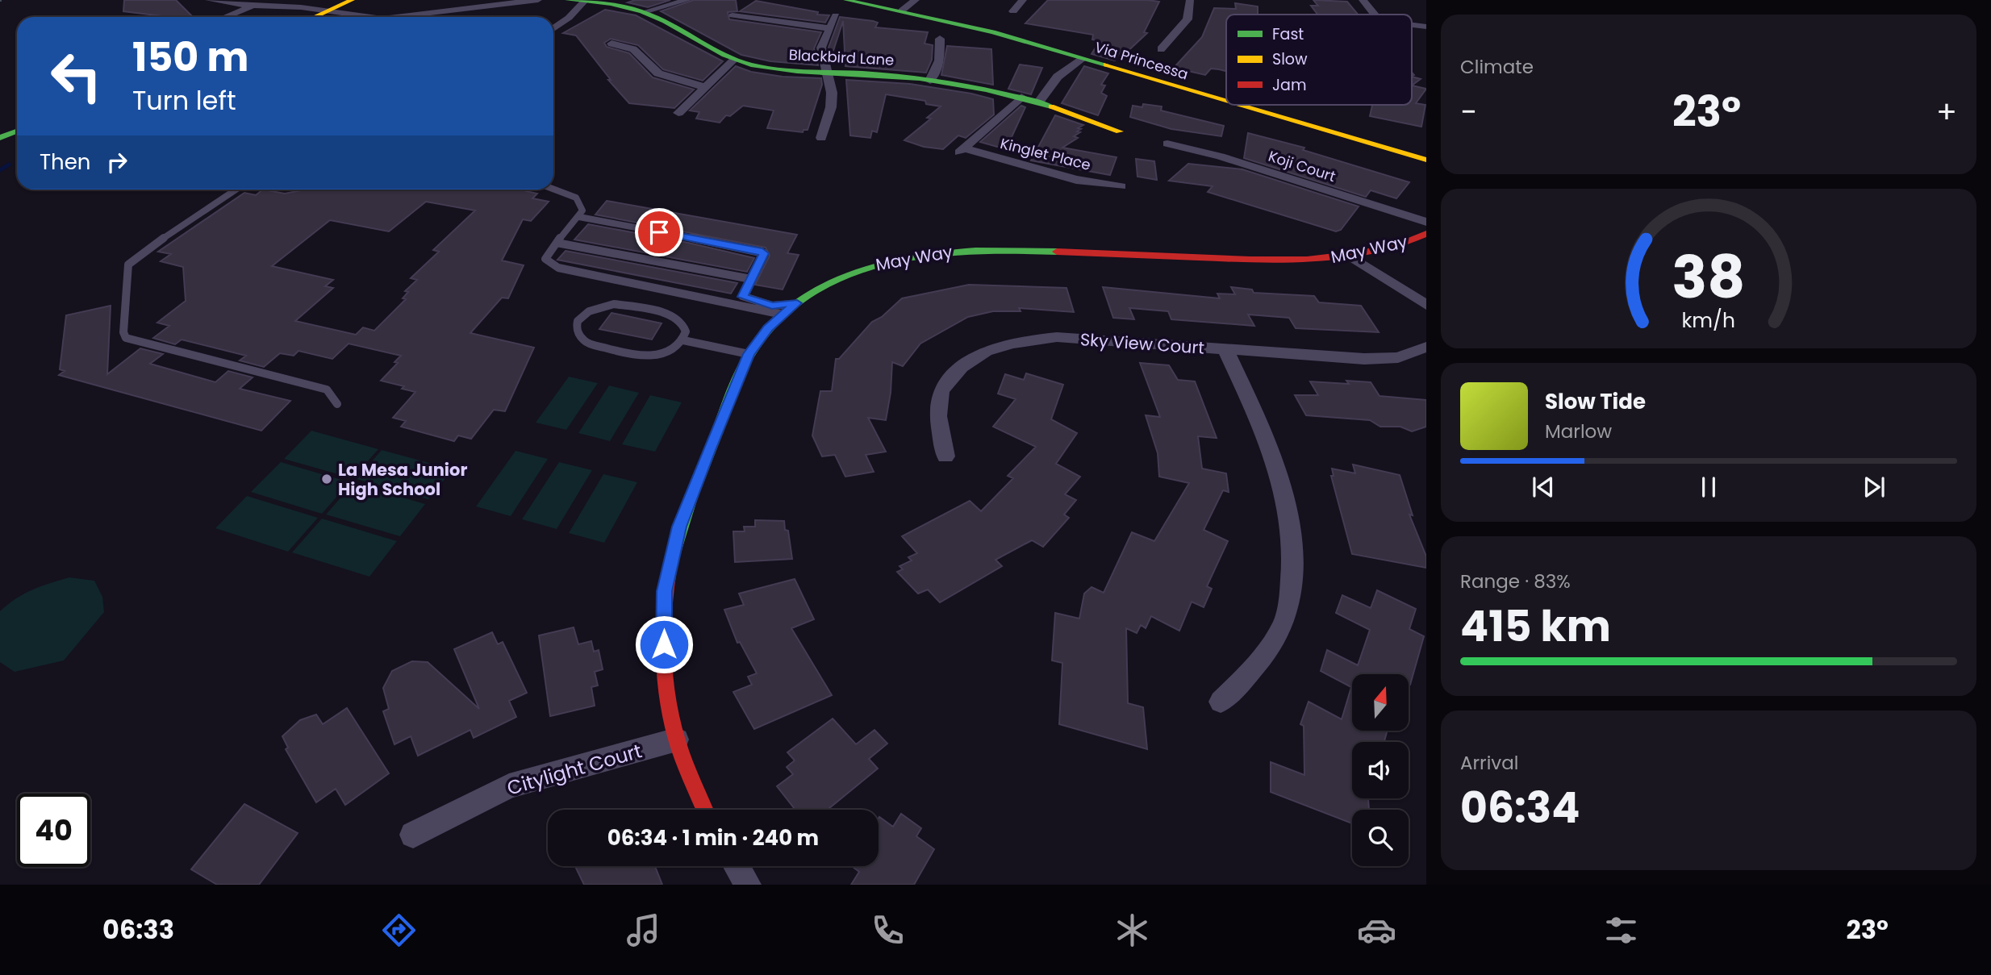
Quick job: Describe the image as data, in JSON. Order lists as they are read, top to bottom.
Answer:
{
  "streets": {
    "street": [
      "Blackbird Lane",
      "Via Princessa",
      "Kinglet Place",
      "Koji Court",
      "May Way",
      "Sky View Court",
      "Citylight Court"
    ]
  },
  "crossings": [
    ["Blackbird Lane", "Kinglet Place"],
    ["May Way", "Citylight Court"]
  ],
  "places": ["La Mesa Junior High School"],
  "legend": ["Fast", "Slow", "Jam"],
  "north": "top",
  "page": {
    "tile": [
      "Climate",
      ["Range · 83%", "415 km"],
      ["Arrival", "06:34"]
    ],
    "turn": ["150 m", "Turn left"],
    "heat": ["−", "23°", "+"],
    "then": "Then",
    "song": ["Slow Tide", "Marlow"],
    "limit": "40",
    "trip": "06:34 · 1 min · 240 m",
    "tabs": ["06:33", "23°"],
    "gauge": ["38", "km/h"]
  }
}
